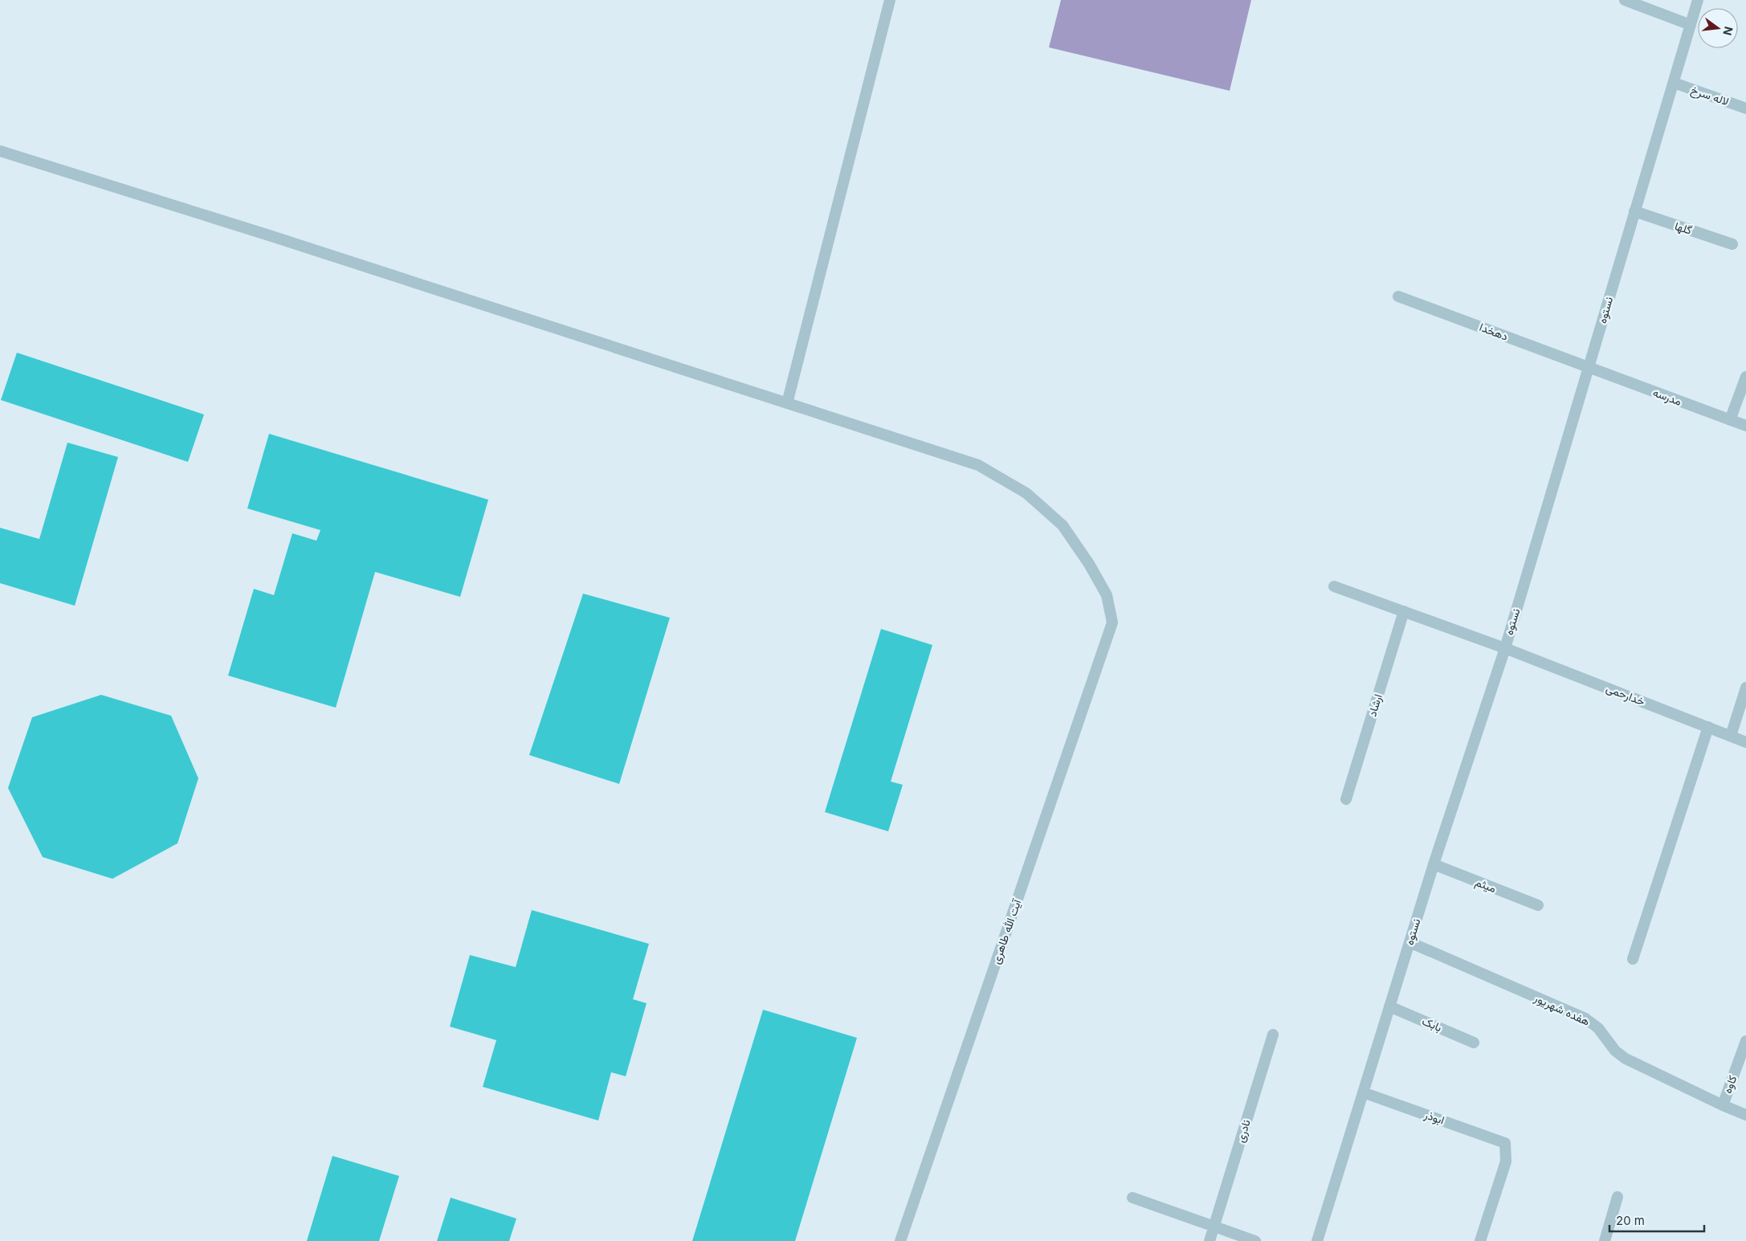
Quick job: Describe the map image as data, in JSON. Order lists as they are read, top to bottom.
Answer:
{
  "streets": {
    "street": [
      "لاله سرخ",
      "گلها",
      "نستوه",
      "دهخدا",
      "مدرسه",
      "خدارحمی",
      "ارشاد",
      "میثم",
      "آیت الله طاهری",
      "هفده شهریور",
      "بابک",
      "کاوه",
      "ابوذر",
      "نادری"
    ]
  },
  "crossings": [
    ["لاله سرخ", "نستوه"],
    ["گلها", "نستوه"],
    ["نستوه", "دهخدا"],
    ["نستوه", "مدرسه"],
    ["نستوه", "خدارحمی"],
    ["نستوه", "میثم"],
    ["نستوه", "هفده شهریور"],
    ["نستوه", "بابک"],
    ["نستوه", "ابوذر"],
    ["دهخدا", "مدرسه"],
    ["خدارحمی", "ارشاد"],
    ["هفده شهریور", "کاوه"]
  ],
  "scale_bar": "20 m",
  "north": "right"
}
